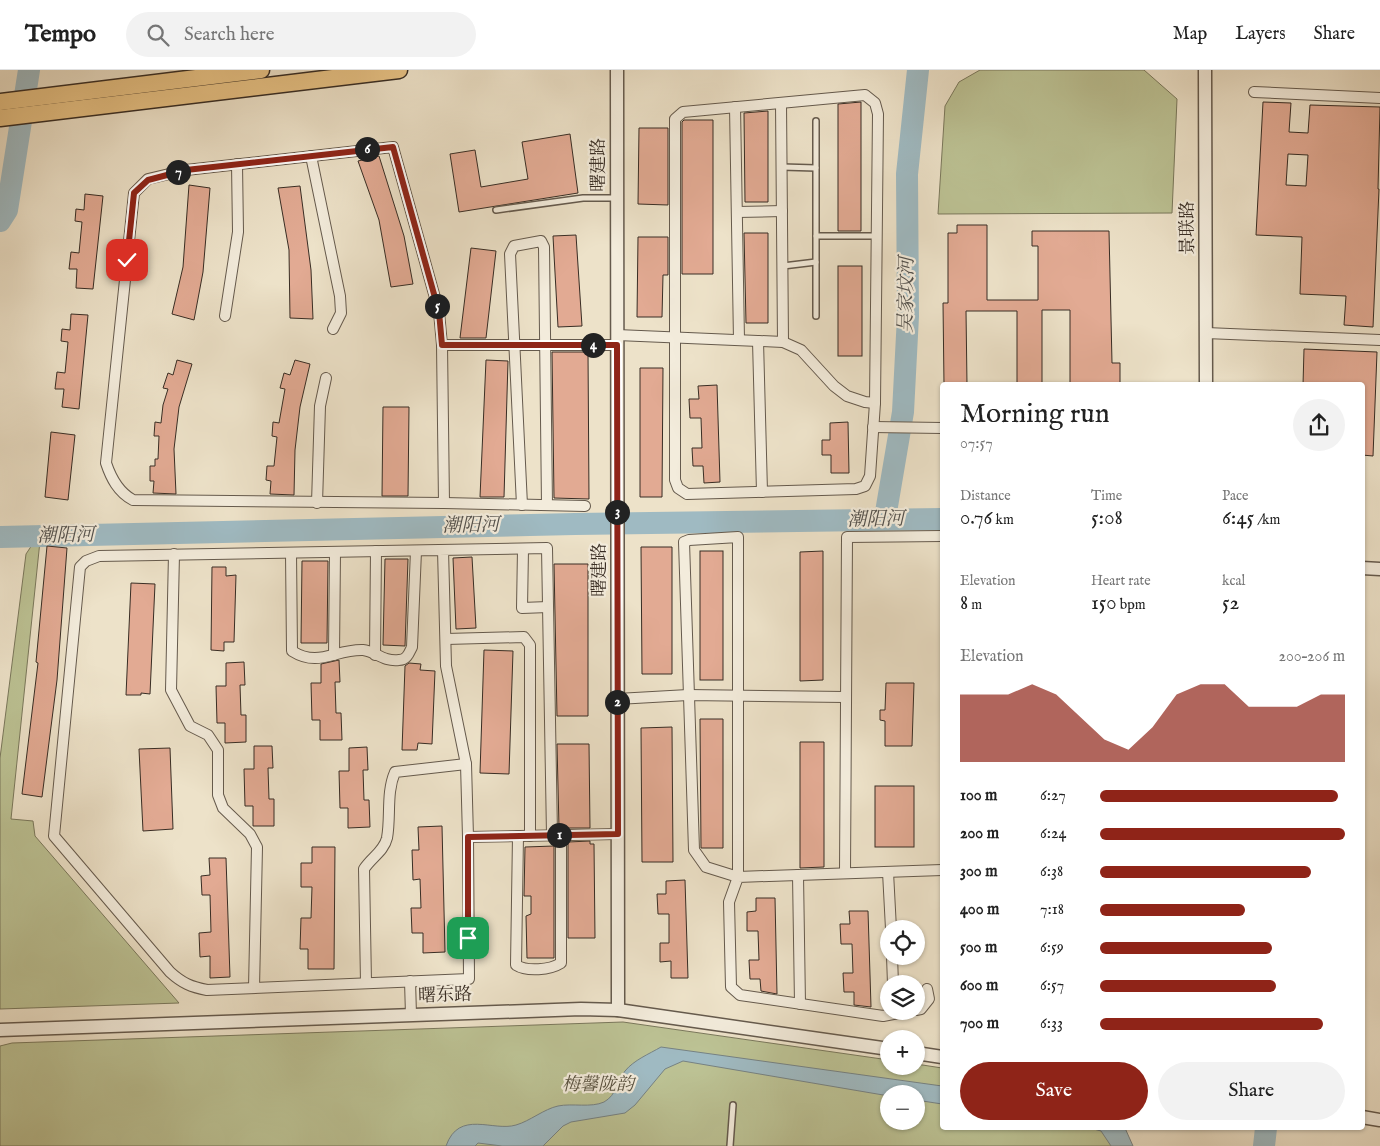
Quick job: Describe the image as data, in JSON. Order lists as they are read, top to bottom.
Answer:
{
  "streets": {
    "street": ["曙建路", "景联路", "曙东路"]
  },
  "crossings": [
    ["曙建路", "曙东路"]
  ],
  "water": ["吴家坟河", "潮阳河"],
  "parks": ["梅馨陇韵"],
  "page": {
    "header": "Tempo",
    "search": "Search here",
    "nav": ["Map", "Layers", "Share"],
    "pins": [
      "6",
      "7",
      "5",
      "4",
      "3",
      "2",
      "1"
    ],
    "heading": ["Morning run", "07:57"],
    "stats": [
      ["Distance", "0.76 km"],
      ["Time", "5:08"],
      ["Pace", "6:45 /km"],
      ["Elevation", "8 m"],
      ["Heart rate", "150 bpm"],
      ["kcal", "52"]
    ],
    "chart": ["Elevation", "200–206 m"],
    "list": [
      {
        "name": "100 m",
        "note": "6:27"
      },
      {
        "name": "200 m",
        "note": "6:24"
      },
      {
        "name": "300 m",
        "note": "6:38"
      },
      {
        "name": "400 m",
        "note": "7:18"
      },
      {
        "name": "500 m",
        "note": "6:59"
      },
      {
        "name": "600 m",
        "note": "6:57"
      },
      {
        "name": "700 m",
        "note": "6:33"
      }
    ],
    "map_buttons": ["+", "−"],
    "buttons": ["Save", "Share"]
  }
}
